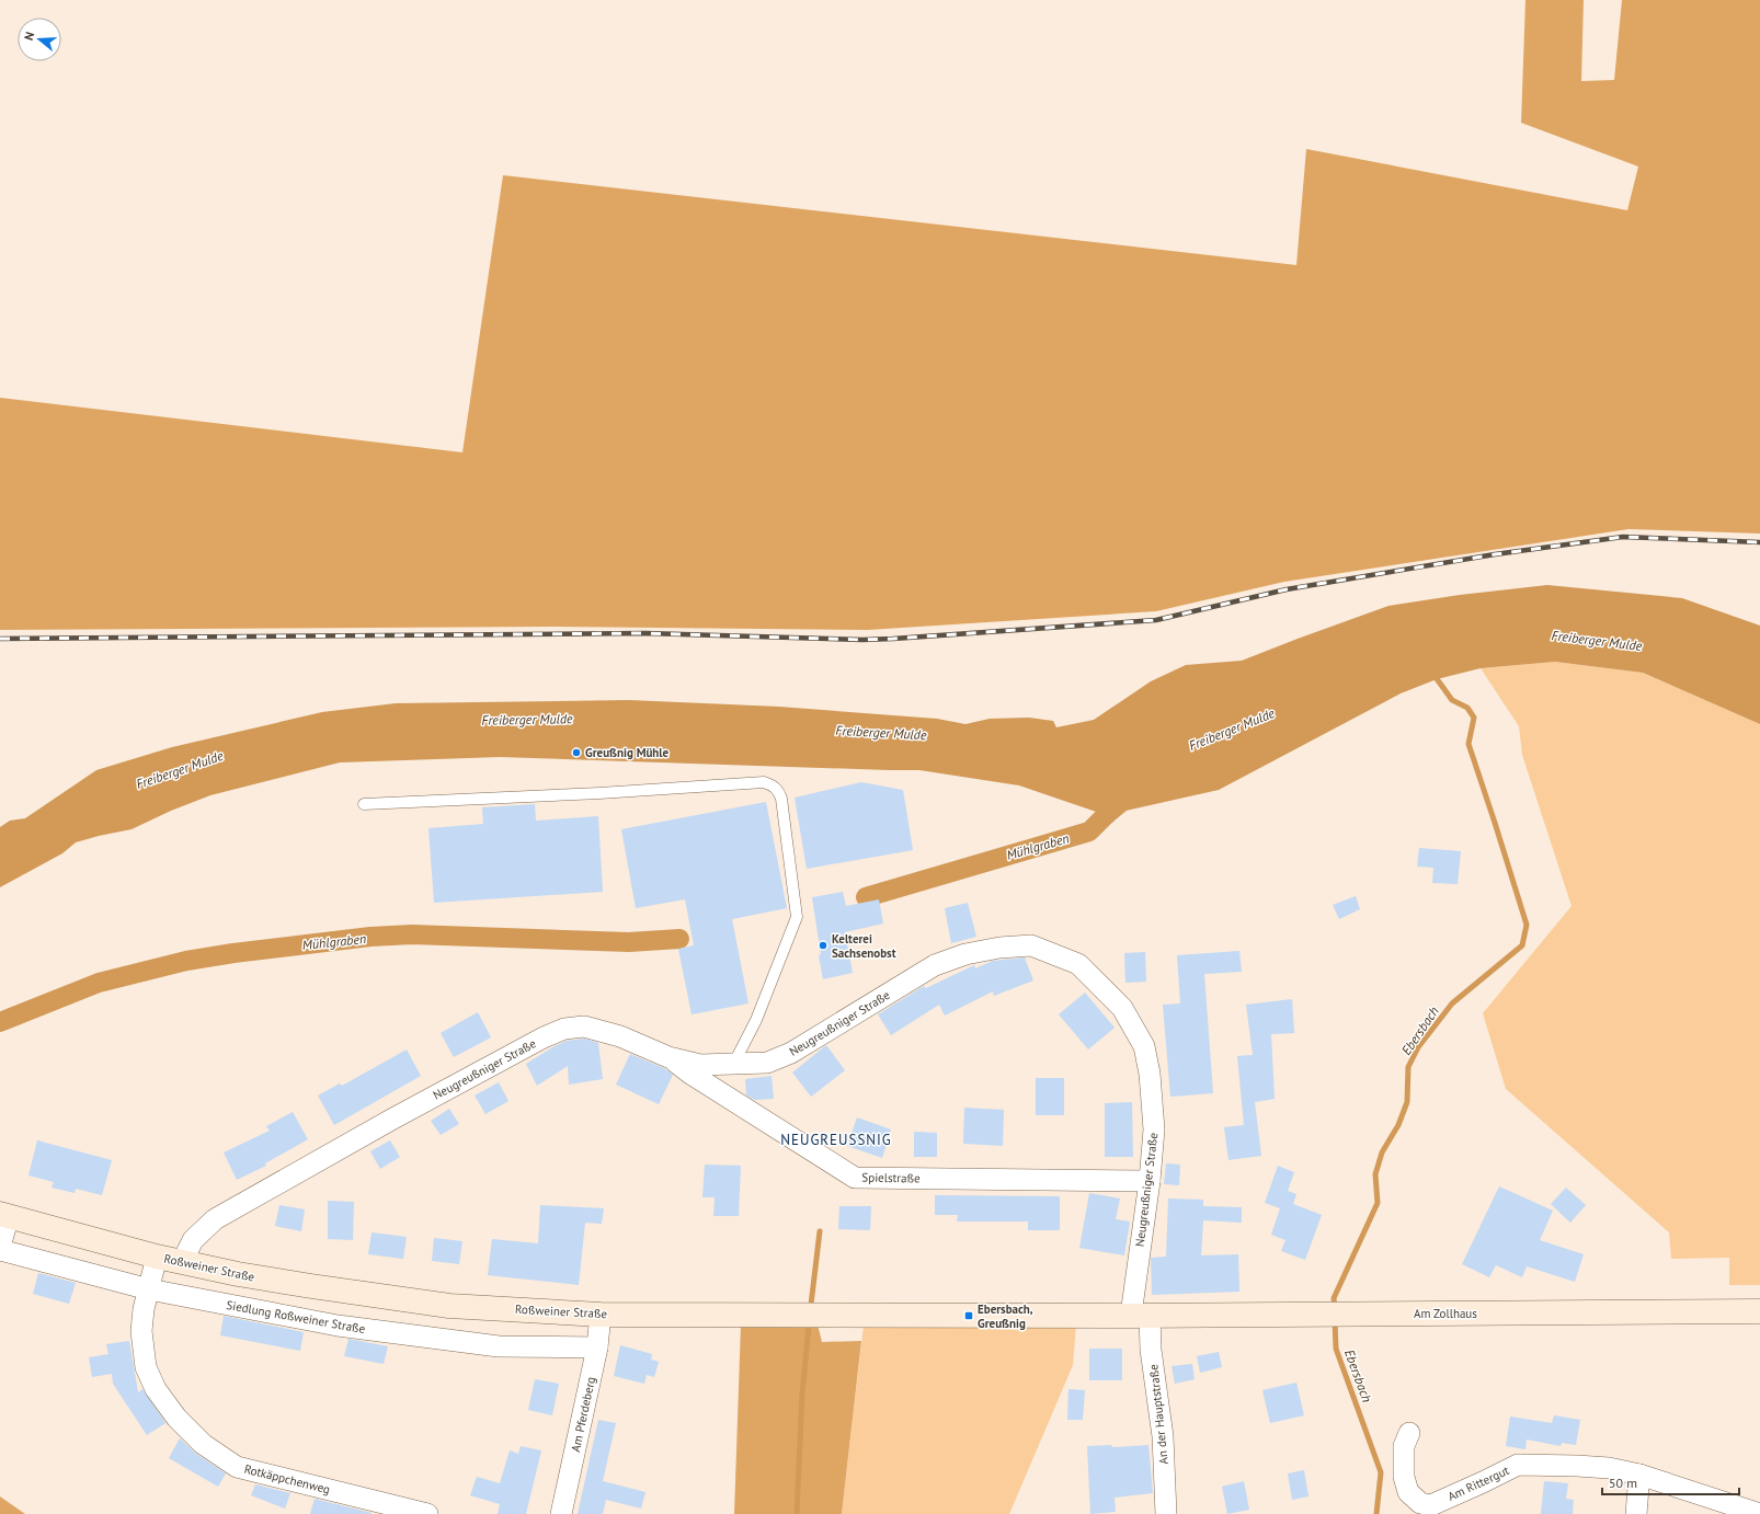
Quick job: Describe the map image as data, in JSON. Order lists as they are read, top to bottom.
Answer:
{
  "streets": {
    "main road": ["Roßweiner Straße", "Am Zollhaus"],
    "street": [
      "Neugreußniger Straße",
      "Spielstraße",
      "Siedlung Roßweiner Straße",
      "Am Pferdeberg",
      "An der Hauptstraße",
      "Rotkäppchenweg",
      "Am Rittergut"
    ]
  },
  "crossings": [
    ["Neugreußniger Straße", "Spielstraße"],
    ["Neugreußniger Straße", "Roßweiner Straße"],
    ["Neugreußniger Straße", "Am Zollhaus"],
    ["Neugreußniger Straße", "An der Hauptstraße"],
    ["Roßweiner Straße", "Am Zollhaus"],
    ["Roßweiner Straße", "Am Pferdeberg"],
    ["Roßweiner Straße", "An der Hauptstraße"],
    ["Roßweiner Straße", "Rotkäppchenweg"],
    ["Am Zollhaus", "An der Hauptstraße"],
    ["Siedlung Roßweiner Straße", "Am Pferdeberg"],
    ["Siedlung Roßweiner Straße", "Rotkäppchenweg"]
  ],
  "districts": ["NEUGREUSSNIG"],
  "water": ["Freiberger Mulde", "Mühlgraben", "Ebersbach"],
  "places": {
    "other": ["Greußnig Mühle", "Kelterei Sachsenobst"],
    "transit": ["Ebersbach, Greußnig"]
  },
  "scale_bar": "50 m",
  "north": "left"
}
